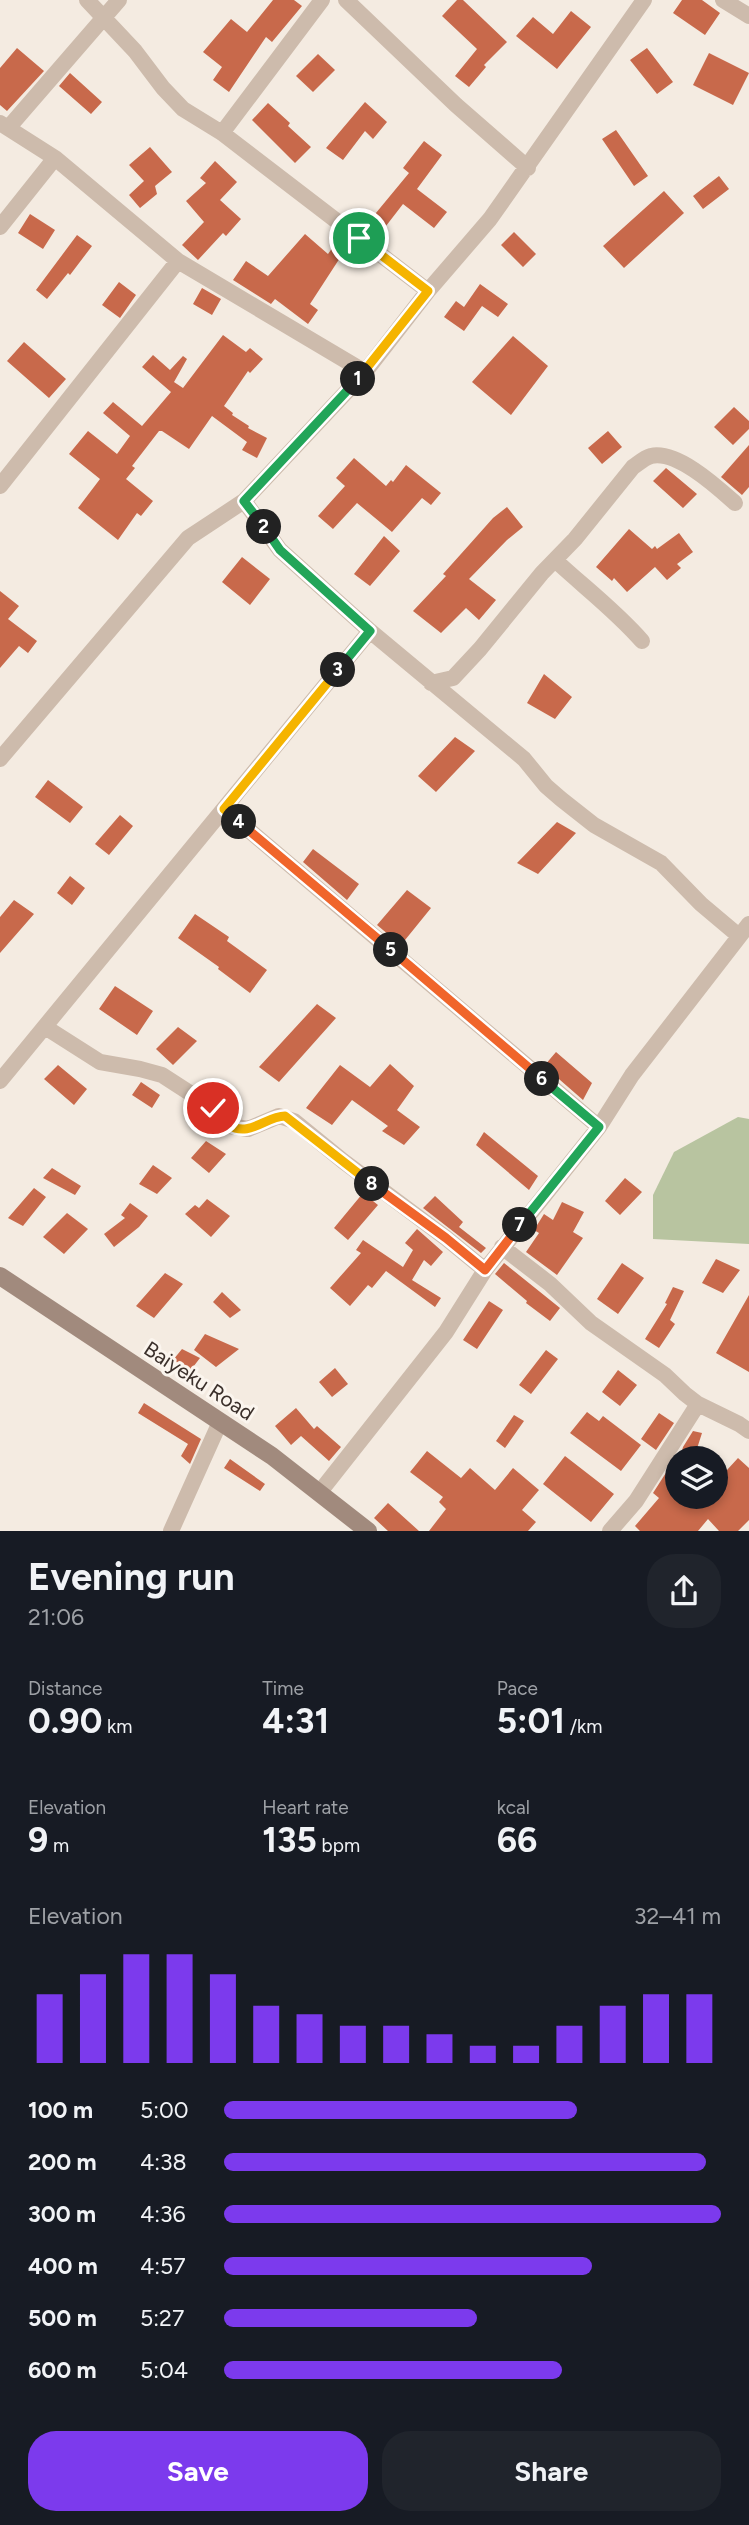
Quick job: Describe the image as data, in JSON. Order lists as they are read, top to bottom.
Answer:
{
  "streets": {
    "main road": ["Baiyeku Road"]
  },
  "page": {
    "pins": [
      "1",
      "2",
      "3",
      "4",
      "5",
      "6",
      "8",
      "7"
    ],
    "heading": ["Evening run", "21:06"],
    "stats": [
      ["Distance", "0.90 km"],
      ["Time", "4:31"],
      ["Pace", "5:01 /km"],
      ["Elevation", "9 m"],
      ["Heart rate", "135 bpm"],
      ["kcal", "66"]
    ],
    "chart": ["Elevation", "32–41 m"],
    "list": [
      {
        "name": "100 m",
        "note": "5:00"
      },
      {
        "name": "200 m",
        "note": "4:38"
      },
      {
        "name": "300 m",
        "note": "4:36"
      },
      {
        "name": "400 m",
        "note": "4:57"
      },
      {
        "name": "500 m",
        "note": "5:27"
      },
      {
        "name": "600 m",
        "note": "5:04"
      }
    ],
    "buttons": ["Save", "Share"]
  }
}
